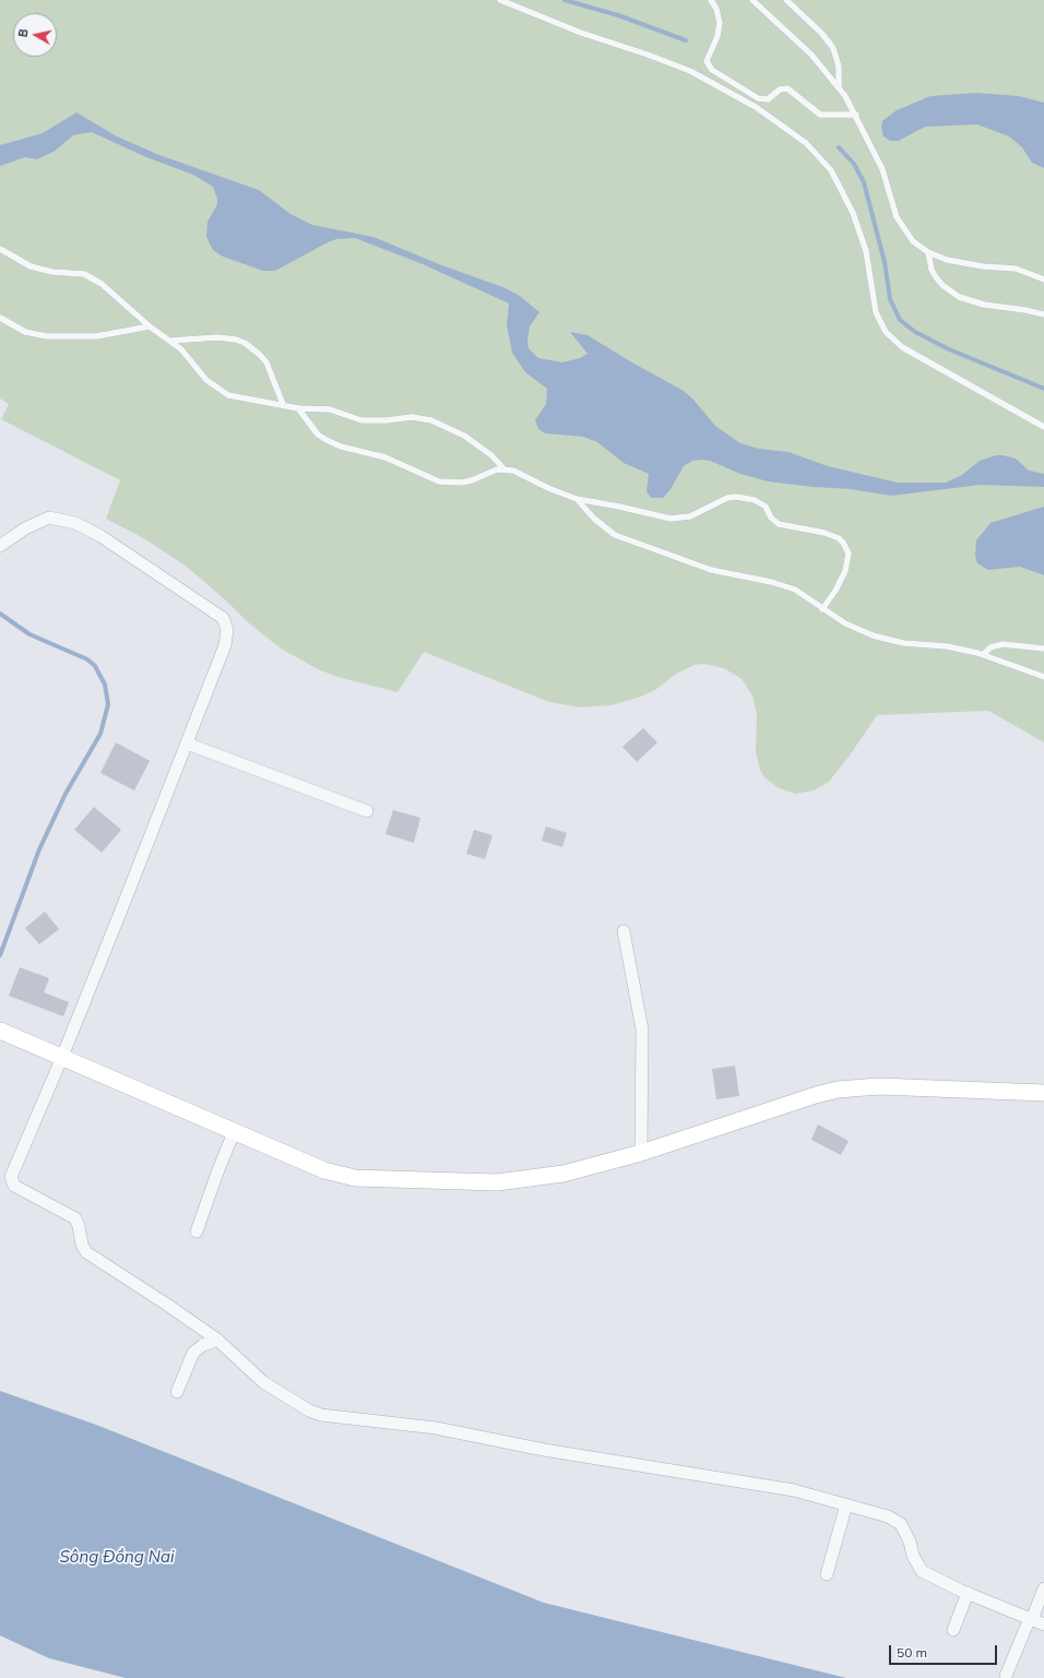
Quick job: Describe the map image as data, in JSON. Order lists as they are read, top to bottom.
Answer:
{
  "water": ["Sông Đồng Nai"],
  "scale_bar": "50 m",
  "north": "left"
}
